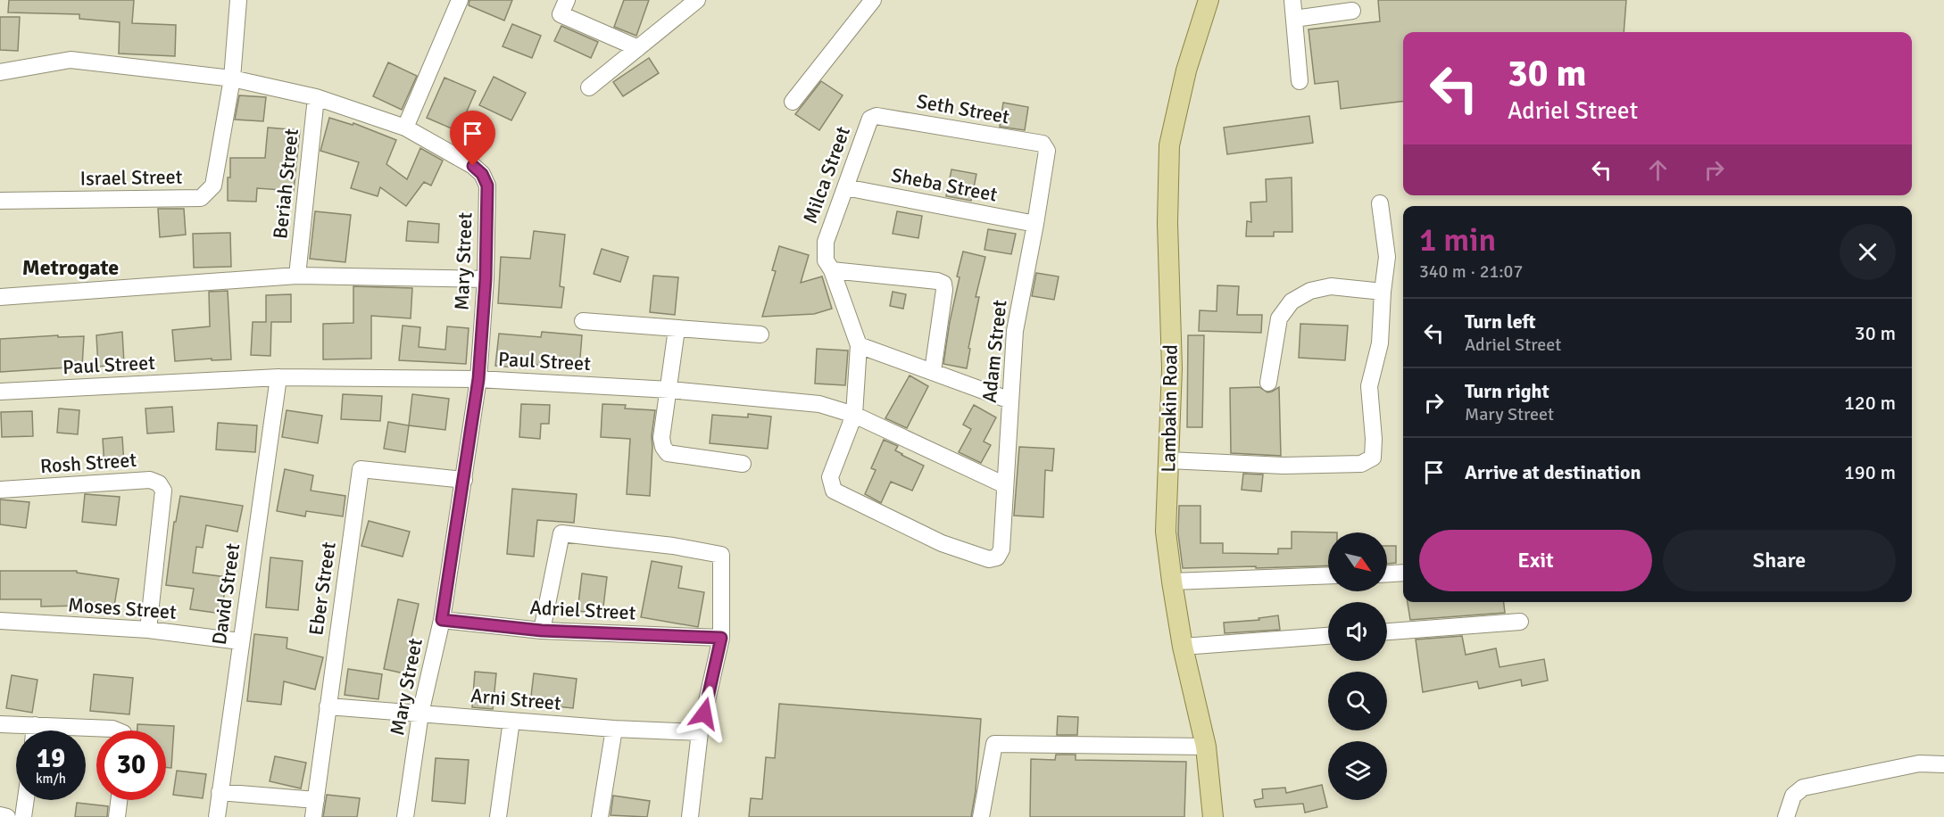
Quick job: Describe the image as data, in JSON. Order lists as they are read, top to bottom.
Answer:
{
  "streets": {
    "main road": ["Lambakin Road"],
    "street": [
      "Seth Street",
      "Milca Street",
      "Israel Street",
      "Beriah Street",
      "Sheba Street",
      "Mary Street",
      "Adam Street",
      "Paul Street",
      "Rosh Street",
      "Eber Street",
      "David Street",
      "Moses Street",
      "Adriel Street",
      "Arni Street"
    ]
  },
  "crossings": [
    ["Seth Street", "Milca Street"],
    ["Seth Street", "Adam Street"],
    ["Milca Street", "Sheba Street"],
    ["Milca Street", "Adam Street"],
    ["Milca Street", "Paul Street"],
    ["Israel Street", "Mary Street"],
    ["Beriah Street", "Mary Street"],
    ["Sheba Street", "Adam Street"],
    ["Mary Street", "Paul Street"],
    ["Mary Street", "Eber Street"],
    ["Mary Street", "Adriel Street"],
    ["Mary Street", "Arni Street"],
    ["Adam Street", "Paul Street"],
    ["Paul Street", "David Street"],
    ["Rosh Street", "Moses Street"],
    ["Eber Street", "Arni Street"],
    ["David Street", "Moses Street"]
  ],
  "districts": ["Metrogate"],
  "north": "bottom right",
  "page": {
    "turn": ["30 m", "Adriel Street"],
    "heading": ["1 min", "340 m · 21:07"],
    "list": [
      {
        "name": "Turn left",
        "note": "Adriel Street",
        "value": "30 m"
      },
      {
        "name": "Turn right",
        "note": "Mary Street",
        "value": "120 m"
      },
      {
        "name": "Arrive at destination",
        "value": "190 m"
      }
    ],
    "buttons": ["Exit", "Share"],
    "speed": "19 km/h",
    "limit": "30"
  }
}
